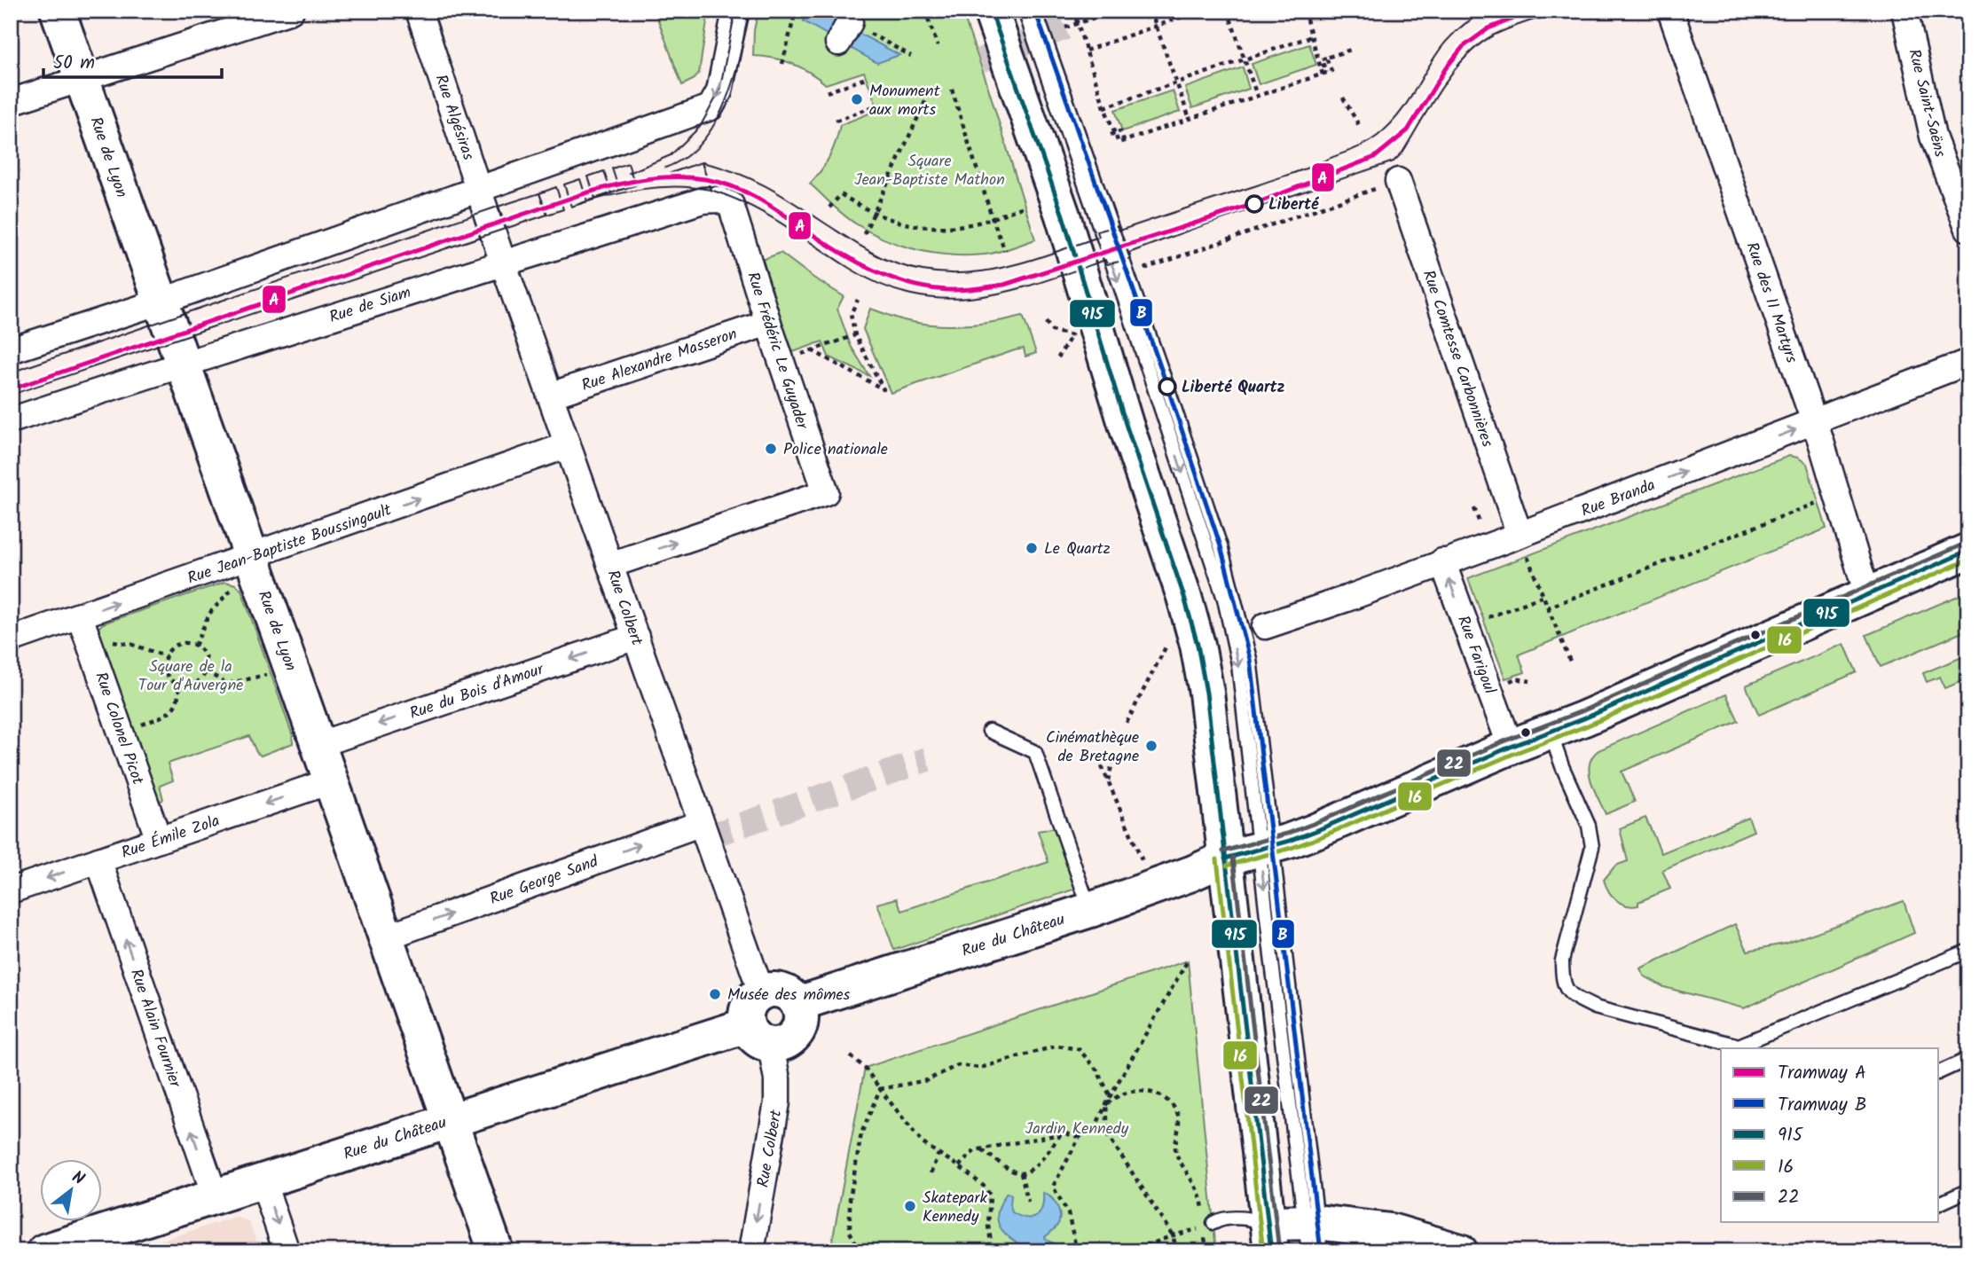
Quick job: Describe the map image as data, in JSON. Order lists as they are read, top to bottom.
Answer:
{
  "streets": {
    "main road": ["Rue de Lyon", "Rue du Château"],
    "street": [
      "Rue Saint-Saëns",
      "Rue Algésiras",
      "Rue des 11 Martyrs",
      "Rue de Siam",
      "Rue Frédéric Le Guyader",
      "Rue Comtesse Carbonnières",
      "Rue Alexandre Masseron",
      "Rue Branda",
      "Rue Jean-Baptiste Boussingault",
      "Rue Colbert",
      "Rue Farigoul",
      "Rue du Bois d'Amour",
      "Rue Colonel Picot",
      "Rue Émile Zola",
      "Rue George Sand",
      "Rue Alain Fournier"
    ]
  },
  "crossings": [
    ["Rue Algésiras", "Rue Colbert"],
    ["Rue de Lyon", "Rue de Siam"],
    ["Rue de Lyon", "Rue Jean-Baptiste Boussingault"],
    ["Rue de Lyon", "Rue du Bois d'Amour"],
    ["Rue de Lyon", "Rue Émile Zola"],
    ["Rue de Lyon", "Rue George Sand"],
    ["Rue de Lyon", "Rue du Château"],
    ["Rue des 11 Martyrs", "Rue Branda"],
    ["Rue des 11 Martyrs", "Rue du Château"],
    ["Rue de Siam", "Rue Frédéric Le Guyader"],
    ["Rue de Siam", "Rue Colbert"],
    ["Rue Frédéric Le Guyader", "Rue Alexandre Masseron"],
    ["Rue Frédéric Le Guyader", "Rue Colbert"],
    ["Rue Comtesse Carbonnières", "Rue Branda"],
    ["Rue Alexandre Masseron", "Rue Colbert"],
    ["Rue Branda", "Rue Farigoul"],
    ["Rue Jean-Baptiste Boussingault", "Rue Colbert"],
    ["Rue Jean-Baptiste Boussingault", "Rue Colonel Picot"],
    ["Rue Colbert", "Rue du Bois d'Amour"],
    ["Rue Colbert", "Rue George Sand"],
    ["Rue Colbert", "Rue du Château"],
    ["Rue Farigoul", "Rue du Château"],
    ["Rue Colonel Picot", "Rue Émile Zola"],
    ["Rue Émile Zola", "Rue Alain Fournier"],
    ["Rue du Château", "Rue Alain Fournier"]
  ],
  "one_way": [
    "Rue Branda",
    "Rue Jean-Baptiste Boussingault",
    "Rue Farigoul",
    "Rue du Bois d'Amour",
    "Rue Émile Zola",
    "Rue George Sand",
    "Rue Alain Fournier"
  ],
  "parks": ["Square Jean-Baptiste Mathon", "Square de la Tour d'Auvergne", "Jardin Kennedy"],
  "places": [
    "Monument aux morts",
    "Liberté",
    "Liberté Quartz",
    "Police nationale",
    "Le Quartz",
    "Cinémathèque de Bretagne",
    "Musée des mômes",
    "Skatepark Kennedy"
  ],
  "lines": [
    "tram line A",
    "tram line B",
    "transit line 915",
    "transit line 22",
    "transit line 16"
  ],
  "legend": [
    "Tramway A",
    "Tramway B",
    "915",
    "16",
    "22"
  ],
  "scale_bar": "50 m",
  "north": "top right"
}
